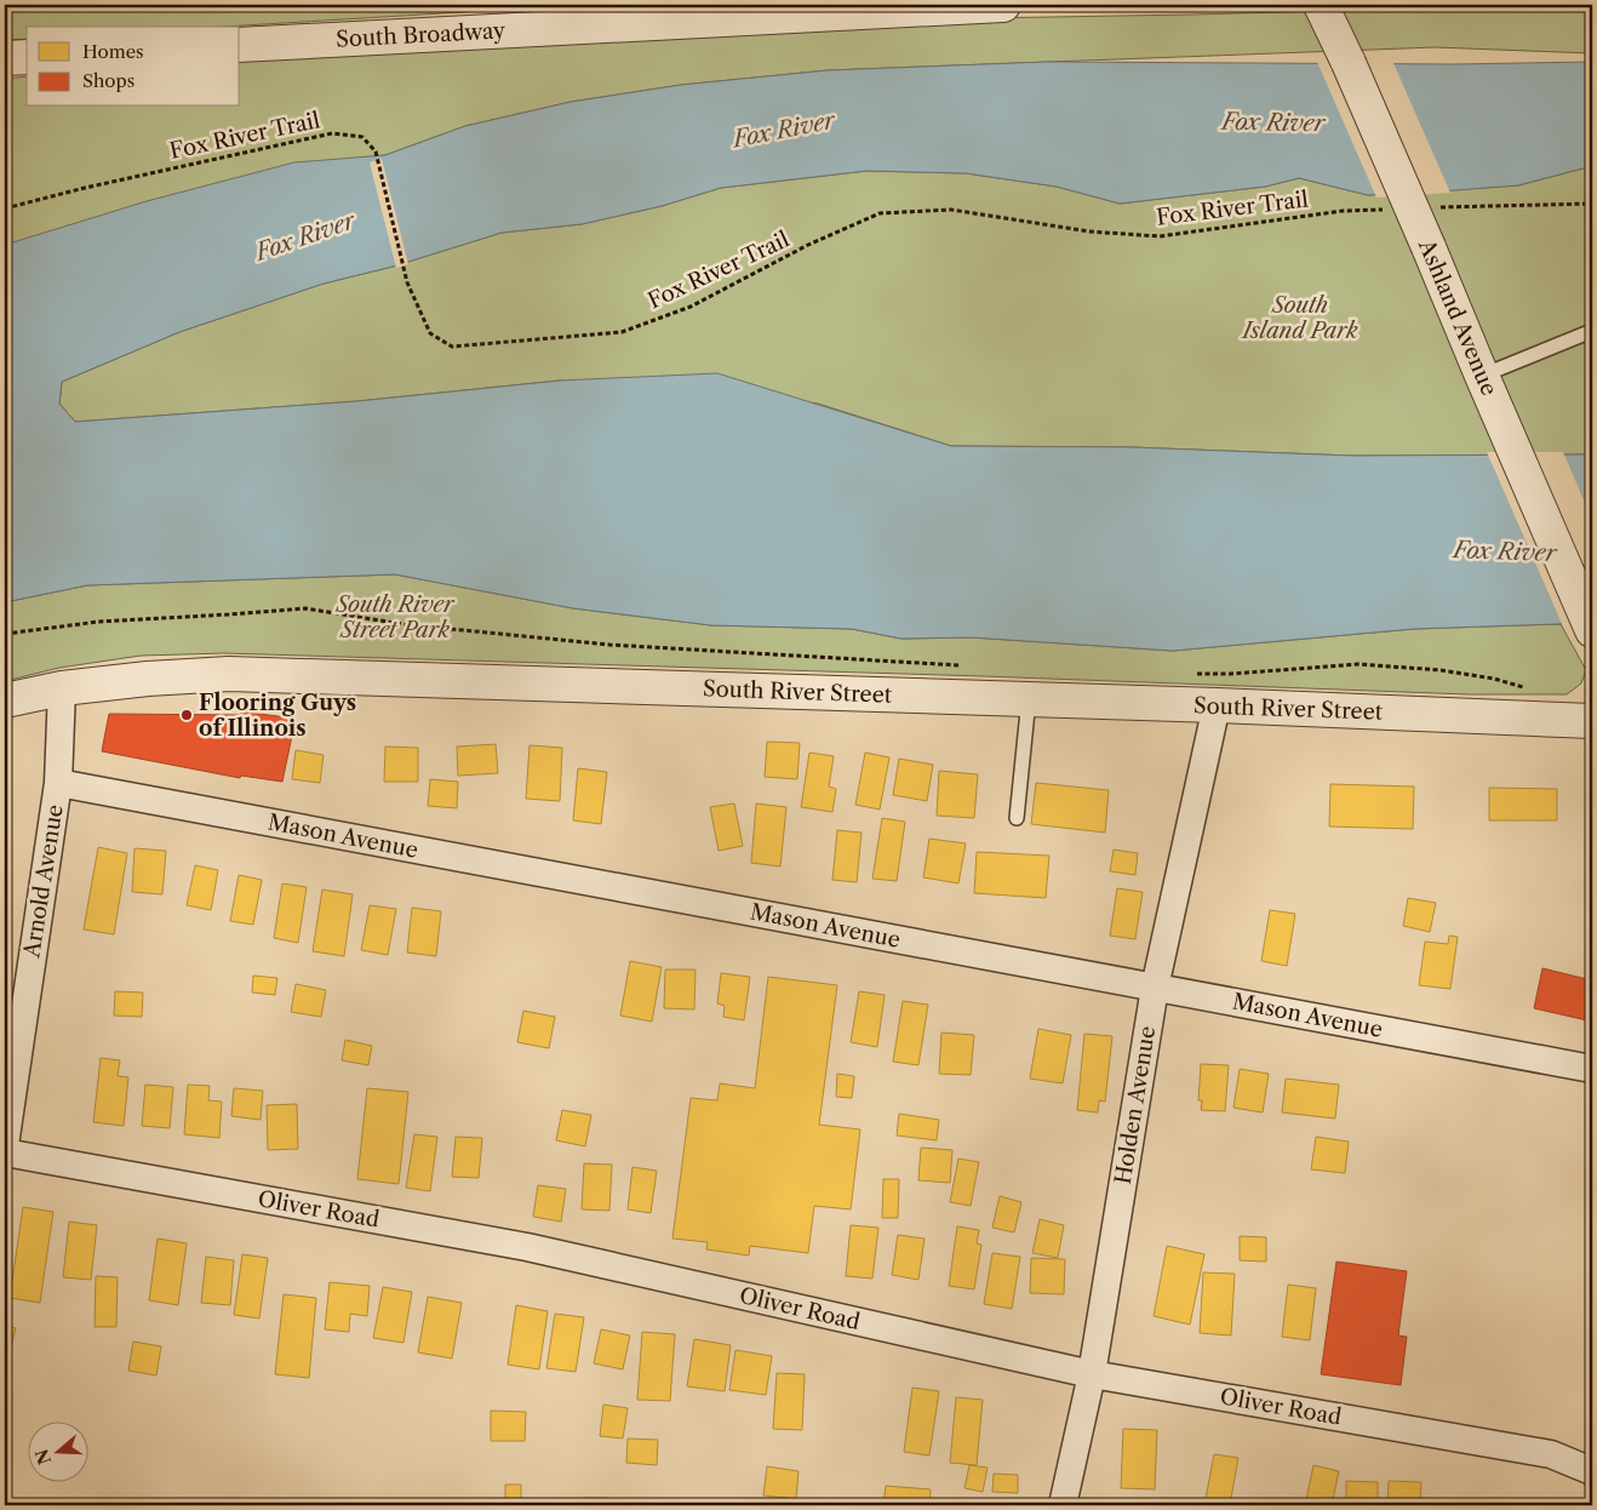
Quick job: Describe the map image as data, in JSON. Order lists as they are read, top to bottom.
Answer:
{
  "streets": {
    "street": [
      "South Broadway",
      "Ashland Avenue",
      "South River Street",
      "Mason Avenue",
      "Arnold Avenue",
      "Holden Avenue",
      "Oliver Road"
    ],
    "path": ["Fox River Trail"]
  },
  "crossings": [
    ["South River Street", "Arnold Avenue"],
    ["South River Street", "Holden Avenue"],
    ["Mason Avenue", "Arnold Avenue"],
    ["Mason Avenue", "Holden Avenue"],
    ["Holden Avenue", "Oliver Road"]
  ],
  "water": ["Fox River"],
  "parks": ["South Island Park", "South River Street Park"],
  "places": ["Flooring Guys of Illinois"],
  "legend": ["Homes", "Shops"],
  "north": "left"
}
